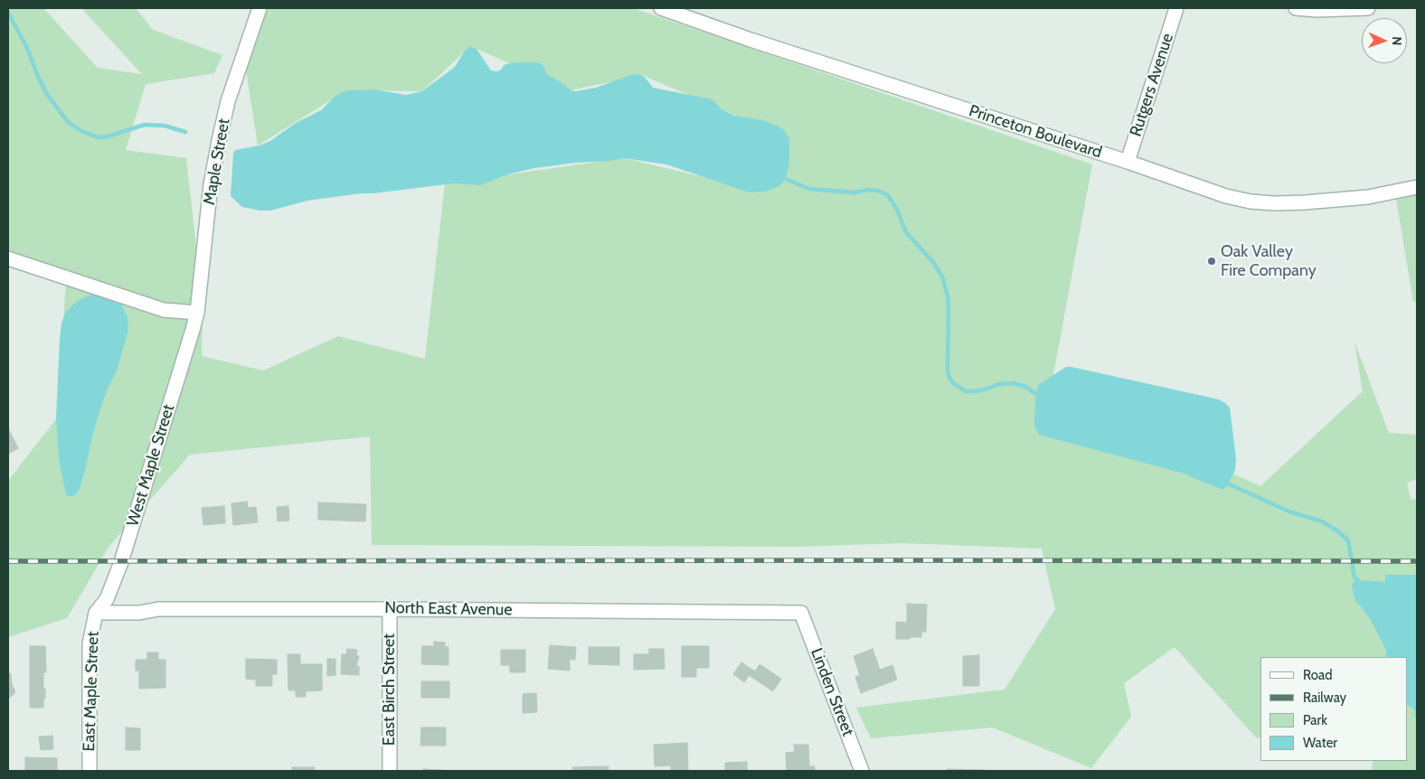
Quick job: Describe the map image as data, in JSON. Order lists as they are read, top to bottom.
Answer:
{
  "streets": {
    "street": [
      "Rutgers Avenue",
      "Princeton Boulevard",
      "Maple Street",
      "West Maple Street",
      "North East Avenue",
      "East Birch Street",
      "East Maple Street",
      "Linden Street"
    ]
  },
  "crossings": [
    ["Rutgers Avenue", "Princeton Boulevard"],
    ["Maple Street", "West Maple Street"],
    ["West Maple Street", "North East Avenue"],
    ["West Maple Street", "East Maple Street"],
    ["North East Avenue", "East Birch Street"],
    ["North East Avenue", "East Maple Street"],
    ["North East Avenue", "Linden Street"]
  ],
  "places": ["Oak Valley Fire Company"],
  "legend": [
    "Road",
    "Railway",
    "Park",
    "Water"
  ],
  "north": "right"
}
